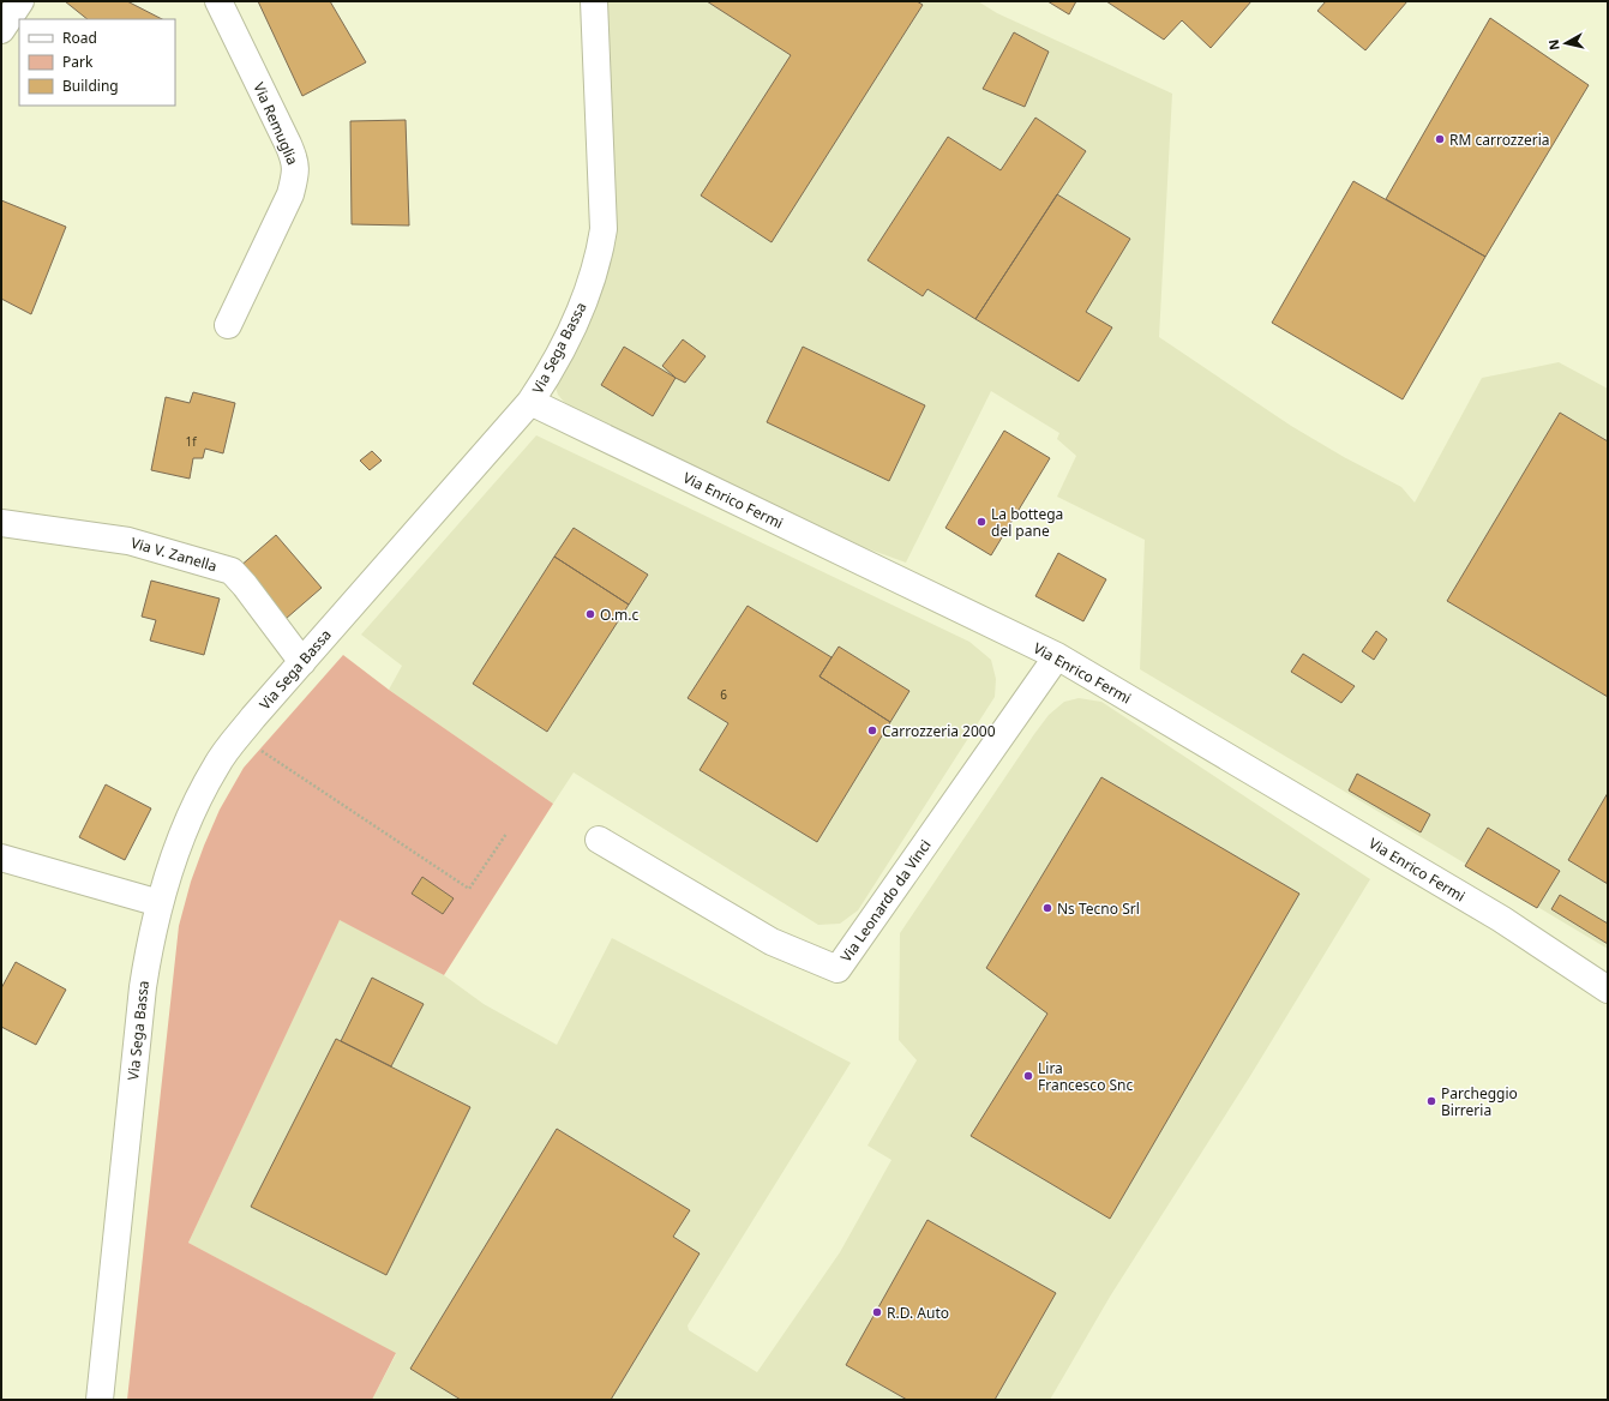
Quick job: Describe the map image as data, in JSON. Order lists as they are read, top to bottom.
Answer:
{
  "streets": {
    "street": [
      "Via Remuglia",
      "Via Sega Bassa",
      "Via Enrico Fermi",
      "Via V. Zanella",
      "Via Leonardo da Vinci"
    ]
  },
  "crossings": [
    ["Via Sega Bassa", "Via Enrico Fermi"],
    ["Via Sega Bassa", "Via V. Zanella"],
    ["Via Enrico Fermi", "Via Leonardo da Vinci"]
  ],
  "places": [
    "RM carrozzeria",
    "La bottega del pane",
    "O.m.c",
    "Carrozzeria 2000",
    "Ns Tecno Srl",
    "Lira Francesco Snc",
    "Parcheggio Birreria",
    "R.D. Auto"
  ],
  "house_numbers": ["1f", "6"],
  "legend": ["Road", "Park", "Building"],
  "north": "left"
}
